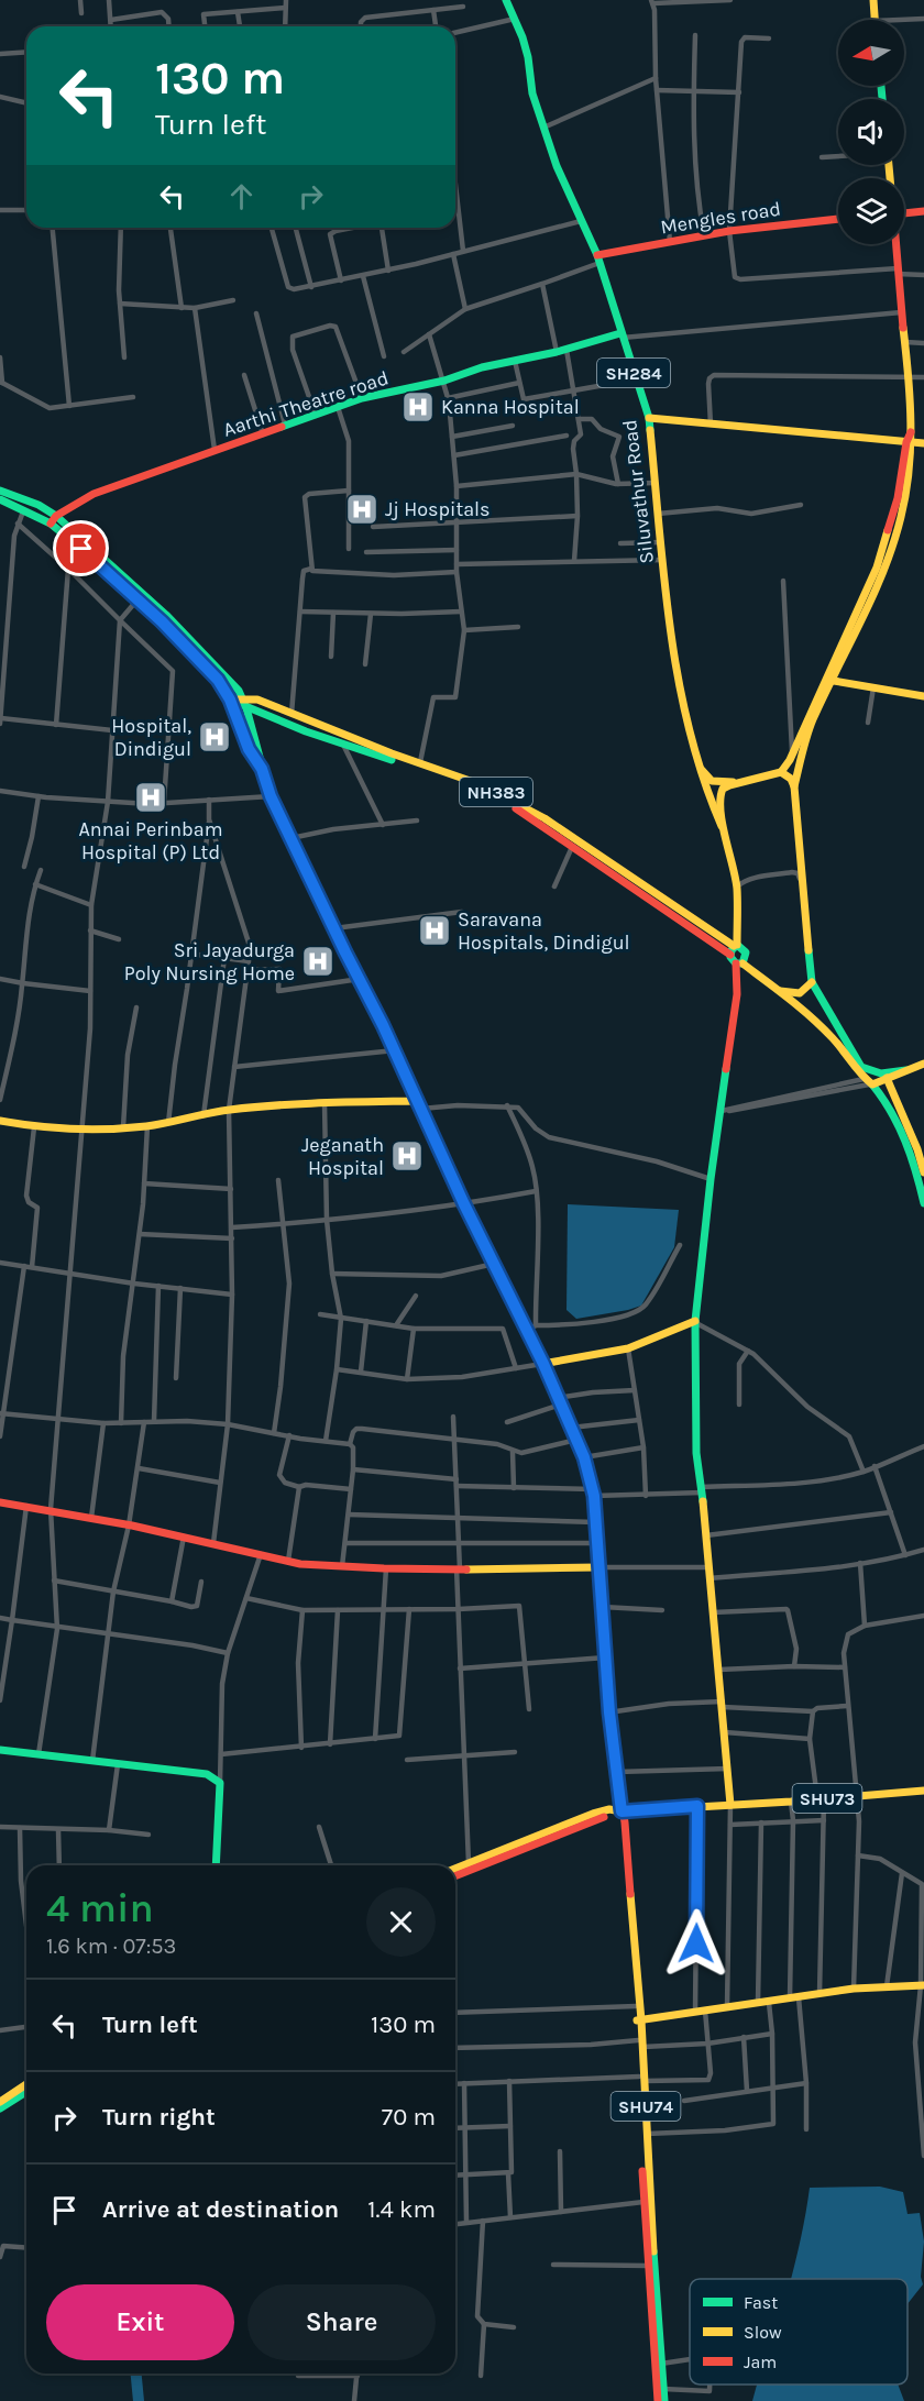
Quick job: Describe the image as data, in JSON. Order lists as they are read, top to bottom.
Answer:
{
  "streets": {
    "main road": [
      "Mengles road",
      "SH284",
      "Aarthi Theatre road",
      "Siluvathur Road",
      "NH383",
      "SHU73",
      "SHU74"
    ]
  },
  "crossings": [
    ["Mengles road", "Siluvathur Road"],
    ["Aarthi Theatre road", "Siluvathur Road"],
    ["SHU73", "SHU74"]
  ],
  "places": {
    "hospital": [
      "Kanna Hospital",
      "Jj Hospitals",
      "Hospital, Dindigul",
      "Annai Perinbam Hospital (P) Ltd",
      "Saravana Hospitals, Dindigul",
      "Sri Jayadurga Poly Nursing Home",
      "Jeganath Hospital"
    ]
  },
  "legend": ["Fast", "Slow", "Jam"],
  "north": "left",
  "page": {
    "turn": ["130 m", "Turn left"],
    "heading": ["4 min", "1.6 km · 07:53"],
    "list": [
      {
        "name": "Turn left",
        "value": "130 m"
      },
      {
        "name": "Turn right",
        "value": "70 m"
      },
      {
        "name": "Arrive at destination",
        "value": "1.4 km"
      }
    ],
    "buttons": ["Exit", "Share"]
  }
}
